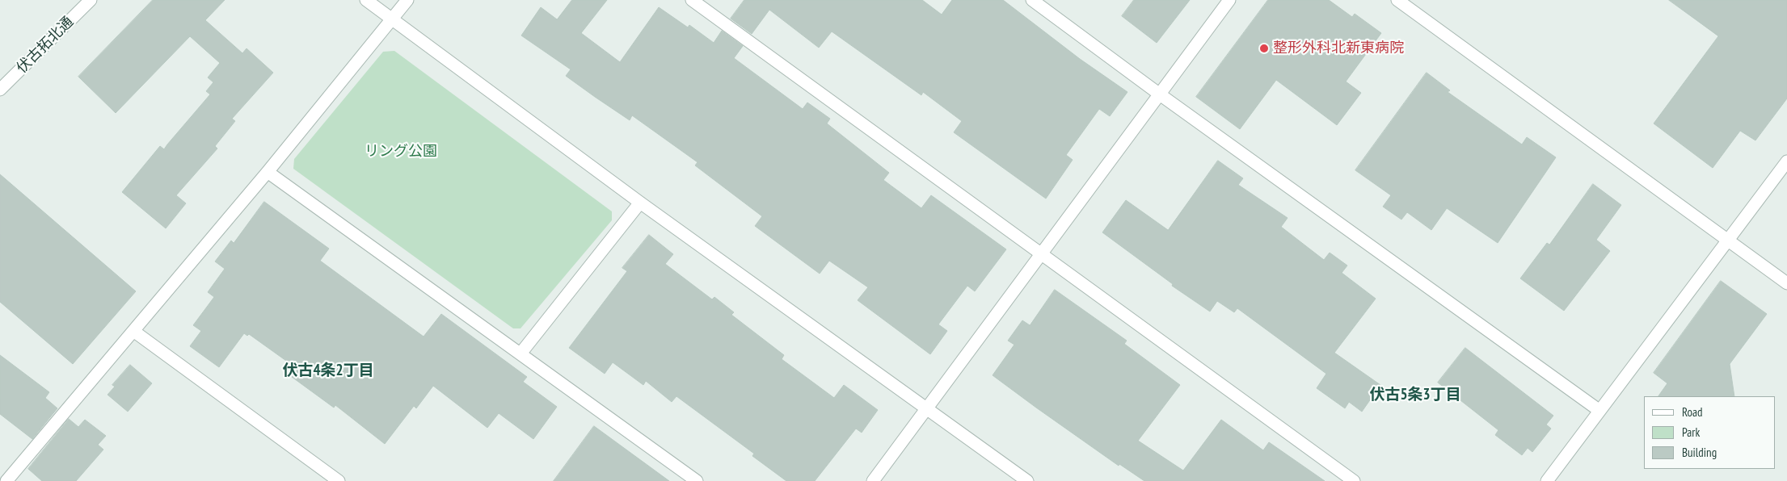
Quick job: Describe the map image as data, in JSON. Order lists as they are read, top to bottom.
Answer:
{
  "streets": {
    "street": ["伏古拓北通"]
  },
  "districts": ["伏古4条2丁目", "伏古5条3丁目"],
  "parks": ["リング公園"],
  "places": ["整形外科北新東病院"],
  "legend": ["Road", "Park", "Building"]
}
